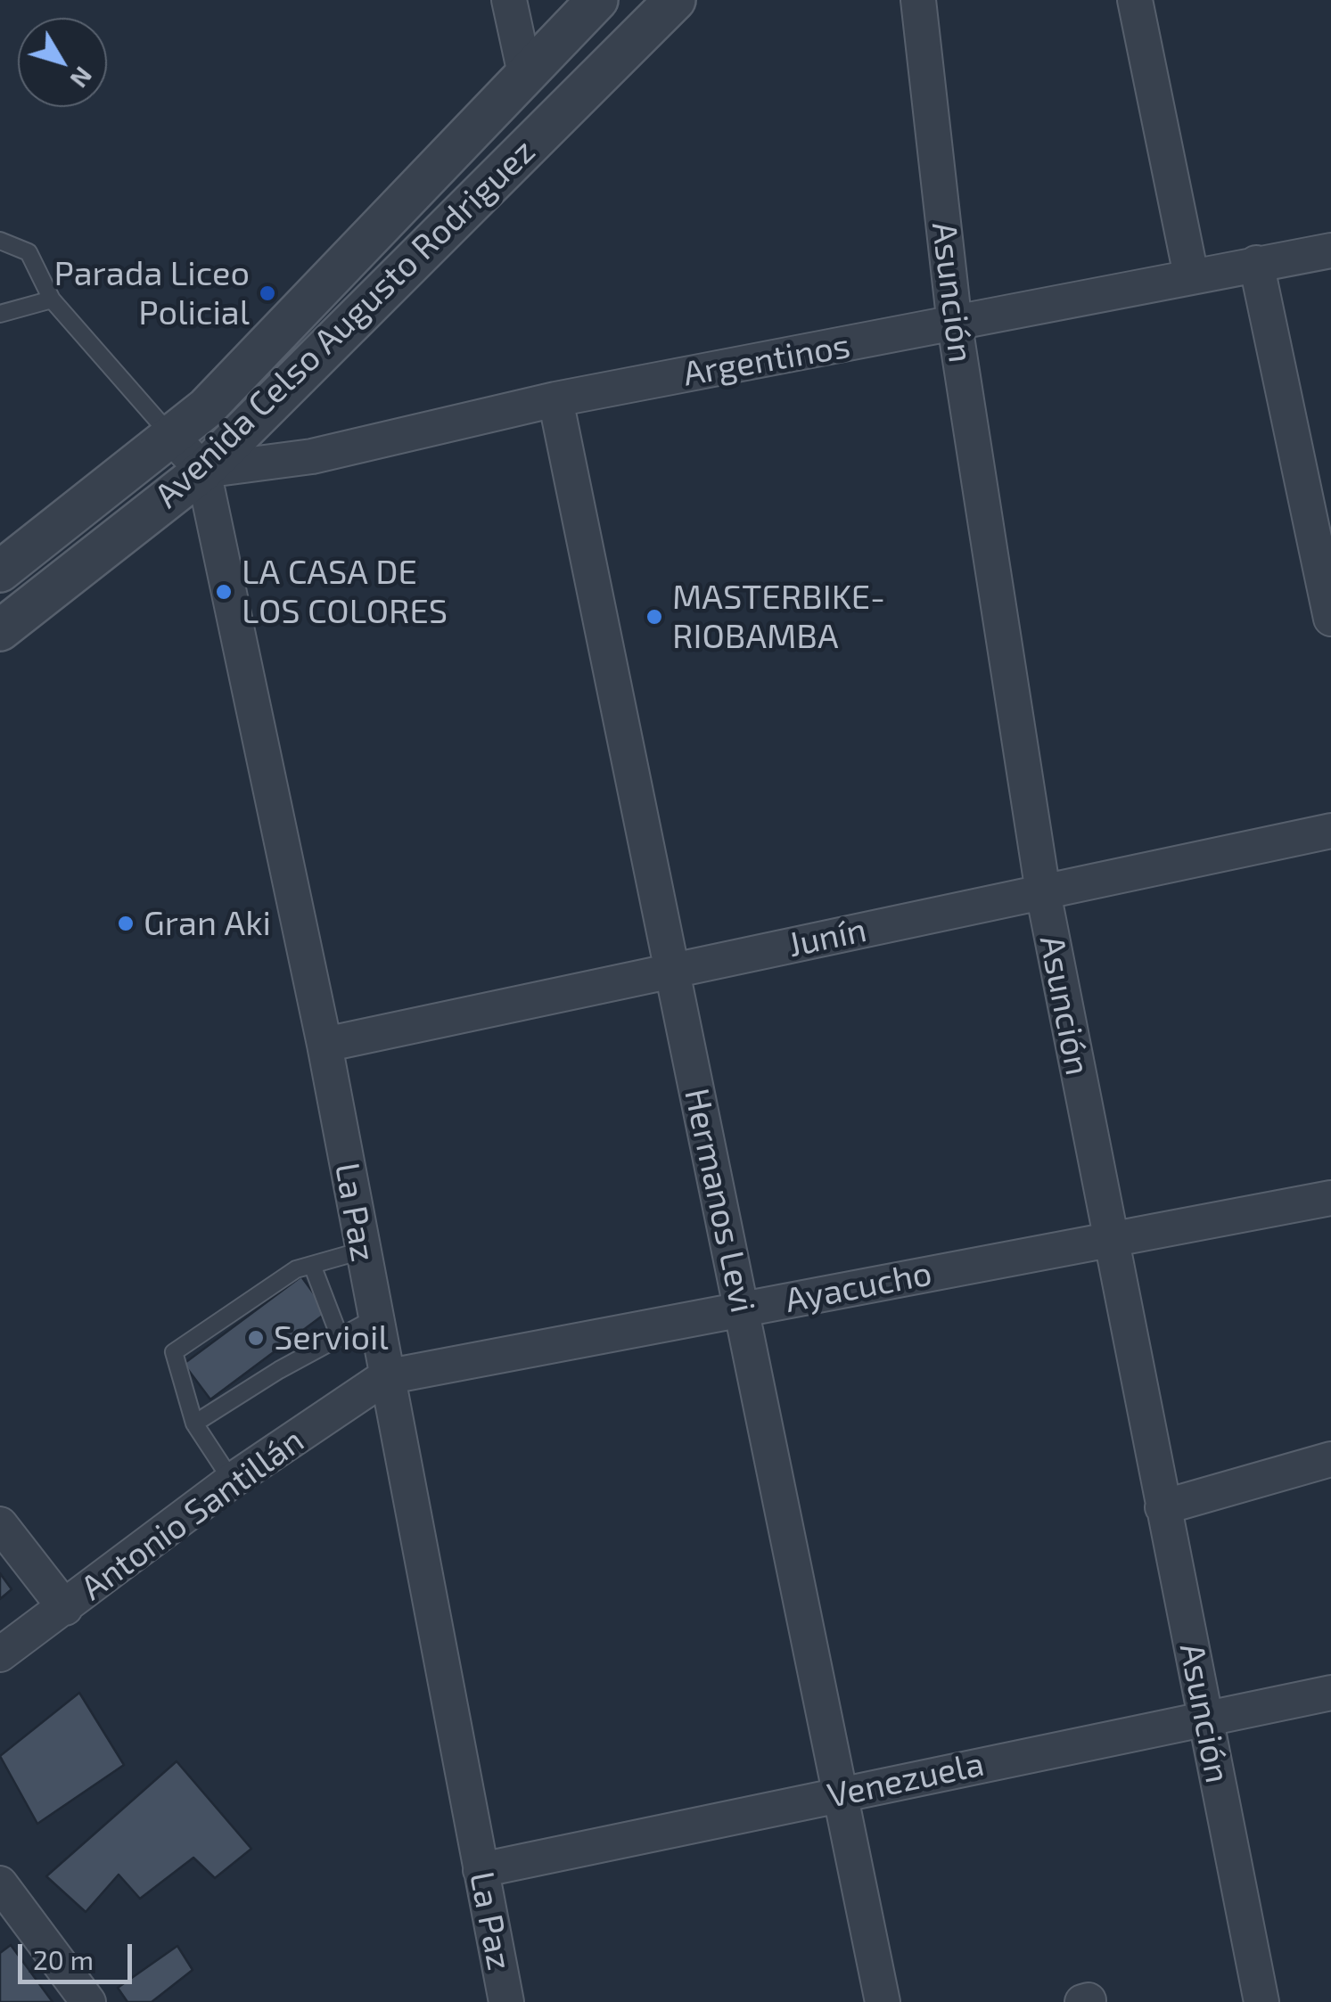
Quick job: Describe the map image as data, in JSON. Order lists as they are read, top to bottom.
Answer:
{
  "streets": {
    "street": [
      "Asunción",
      "Avenida Celso Augusto Rodriguez",
      "Argentinos",
      "Junín",
      "Hermanos Levi",
      "La Paz",
      "Ayacucho",
      "Antonio Santillán",
      "Venezuela"
    ]
  },
  "crossings": [
    ["Asunción", "Argentinos"],
    ["Asunción", "Junín"],
    ["Asunción", "Ayacucho"],
    ["Asunción", "Venezuela"],
    ["Avenida Celso Augusto Rodriguez", "Argentinos"],
    ["Avenida Celso Augusto Rodriguez", "La Paz"],
    ["Argentinos", "Hermanos Levi"],
    ["Argentinos", "La Paz"],
    ["Junín", "Hermanos Levi"],
    ["Junín", "La Paz"],
    ["Hermanos Levi", "Ayacucho"],
    ["Hermanos Levi", "Venezuela"],
    ["La Paz", "Ayacucho"],
    ["La Paz", "Antonio Santillán"],
    ["La Paz", "Venezuela"],
    ["Ayacucho", "Antonio Santillán"]
  ],
  "places": [
    "Parada Liceo Policial",
    "LA CASA DE LOS COLORES",
    "MASTERBIKE- RIOBAMBA",
    "Gran Aki",
    "Servioil"
  ],
  "scale_bar": "20 m",
  "north": "bottom right"
}
